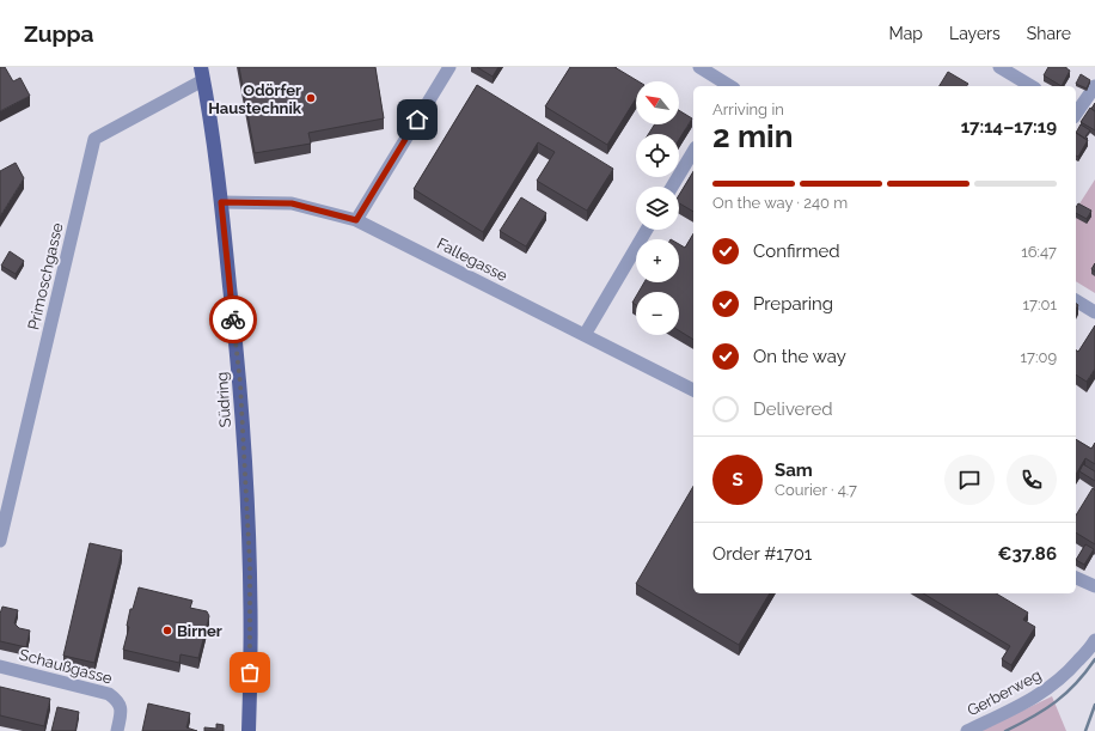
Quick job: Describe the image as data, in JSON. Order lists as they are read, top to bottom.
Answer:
{
  "streets": {
    "main road": ["Südring"],
    "street": [
      "Fallegasse",
      "Primoschgasse",
      "Schaußgasse",
      "Gerberweg"
    ]
  },
  "crossings": [
    ["Fallegasse", "Südring"],
    ["Primoschgasse", "Südring"]
  ],
  "places": ["Odörfer Haustechnik", "Birner"],
  "north": "top left",
  "page": {
    "header": "Zuppa",
    "nav": ["Map", "Layers", "Share"],
    "map_buttons": ["+", "−"],
    "heading": ["2 min", "Arriving in", "17:14–17:19"],
    "panel": [
      "Sam",
      "Courier · 4.7",
      "Order #1701",
      "€37.86"
    ],
    "bar": "On the way · 240 m",
    "list": [
      ["Confirmed", "16:47"],
      ["Preparing", "17:01"],
      ["On the way", "17:09"],
      "Delivered"
    ],
    "round": "S"
  }
}
